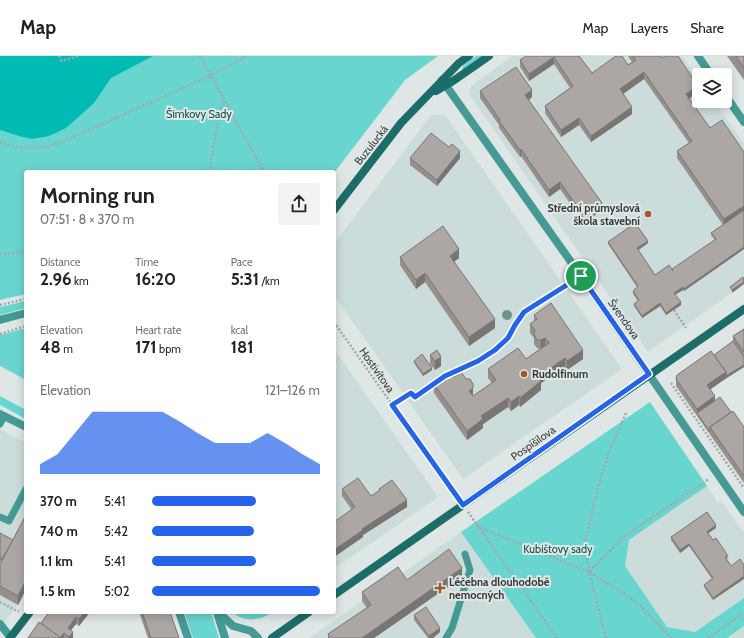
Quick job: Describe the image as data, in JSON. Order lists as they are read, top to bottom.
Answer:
{
  "streets": {
    "street": ["Buzulucká", "Švendova", "Pospíšilova"],
    "path": ["Hostivítova"]
  },
  "crossings": [
    ["Buzulucká", "Švendova"],
    ["Švendova", "Pospíšilova"],
    ["Hostivítova", "Pospíšilova"]
  ],
  "parks": ["Šimkovy Sady", "Kubištovy sady"],
  "places": {
    "other": ["Střední průmyslová škola stavební", "Rudolfinum"],
    "health": ["Léčebna dlouhodobě nemocných"]
  },
  "page": {
    "header": "Map",
    "nav": ["Map", "Layers", "Share"],
    "heading": ["Morning run", "07:51 · 8 × 370 m"],
    "stats": [
      ["Distance", "2.96 km"],
      ["Time", "16:20"],
      ["Pace", "5:31 /km"],
      ["Elevation", "48 m"],
      ["Heart rate", "171 bpm"],
      ["kcal", "181"]
    ],
    "chart": ["Elevation", "121–126 m"],
    "list": [
      {
        "name": "370 m",
        "note": "5:41"
      },
      {
        "name": "740 m",
        "note": "5:42"
      },
      {
        "name": "1.1 km",
        "note": "5:41"
      },
      {
        "name": "1.5 km",
        "note": "5:02"
      }
    ]
  }
}
